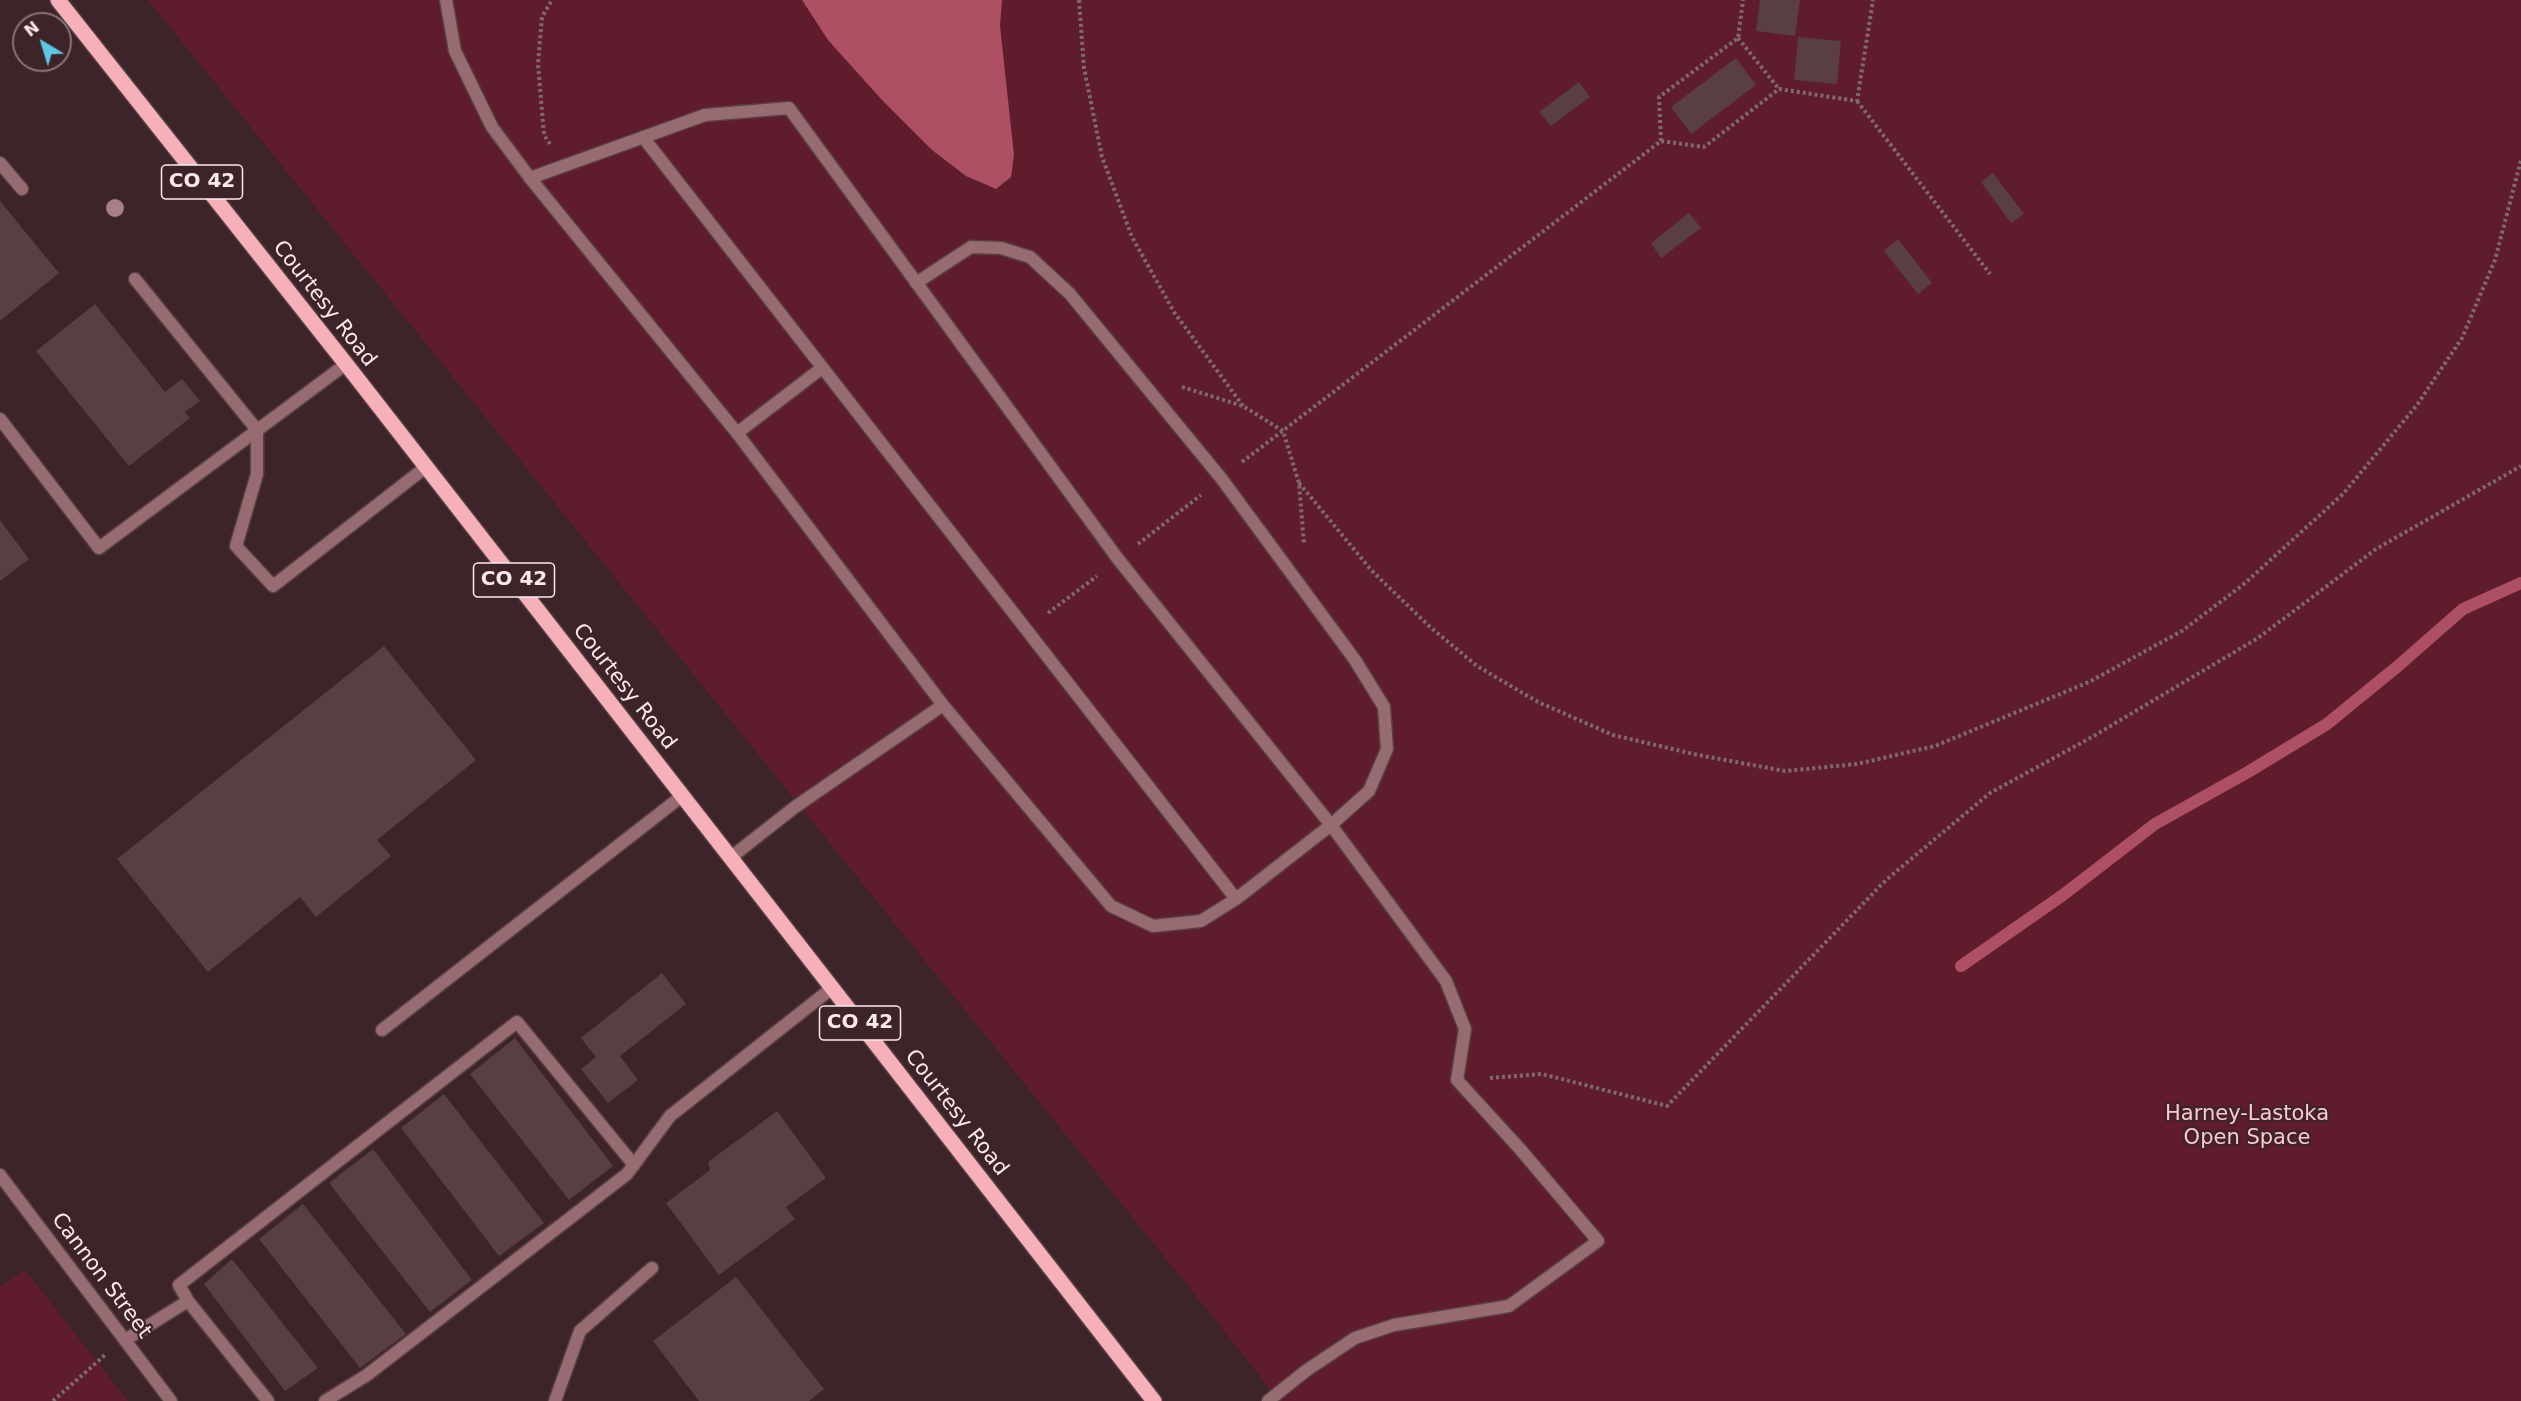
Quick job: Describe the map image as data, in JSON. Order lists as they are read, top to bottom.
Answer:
{
  "streets": {
    "main road": ["CO 42", "Courtesy Road"],
    "street": ["Cannon Street"]
  },
  "parks": ["Harney-Lastoka Open Space"],
  "north": "top left"
}
